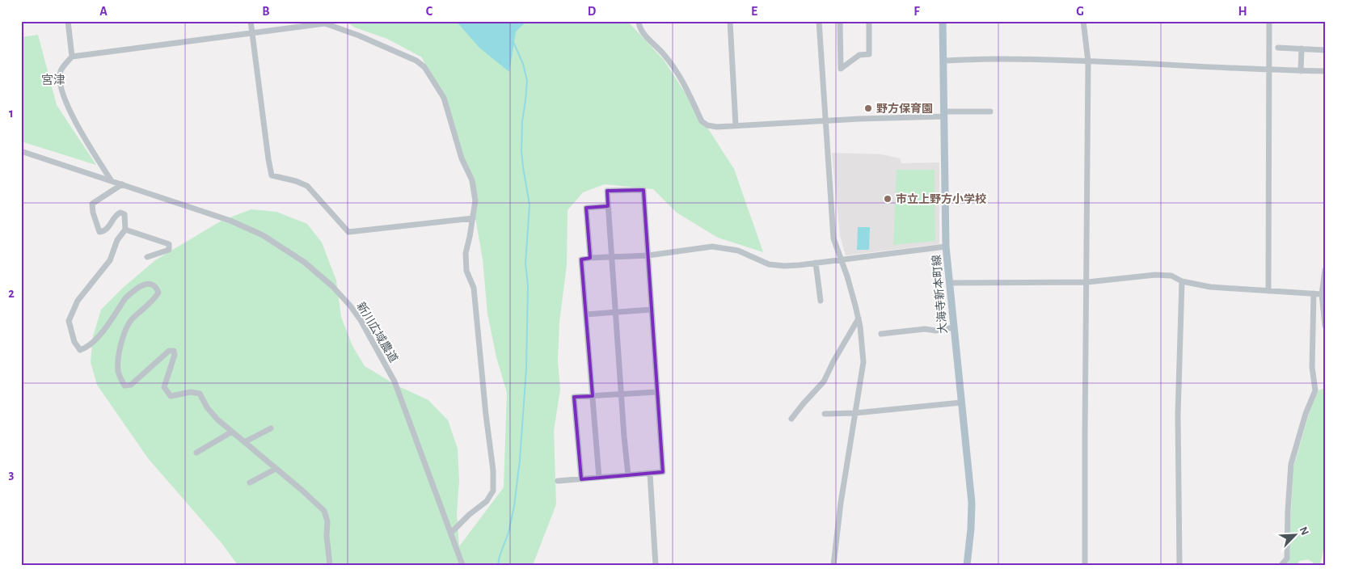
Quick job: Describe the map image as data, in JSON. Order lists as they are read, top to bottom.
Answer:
{
  "streets": {
    "main road": ["大海寺新本町線"],
    "street": ["新川広域農道"]
  },
  "districts": ["宮津"],
  "places": ["野方保育園", "市立上野方小学校"],
  "north": "top right",
  "grid": {
    "columns": [
      "A",
      "B",
      "C",
      "D",
      "E",
      "F",
      "G",
      "H"
    ],
    "rows": ["1", "2", "3"]
  }
}
